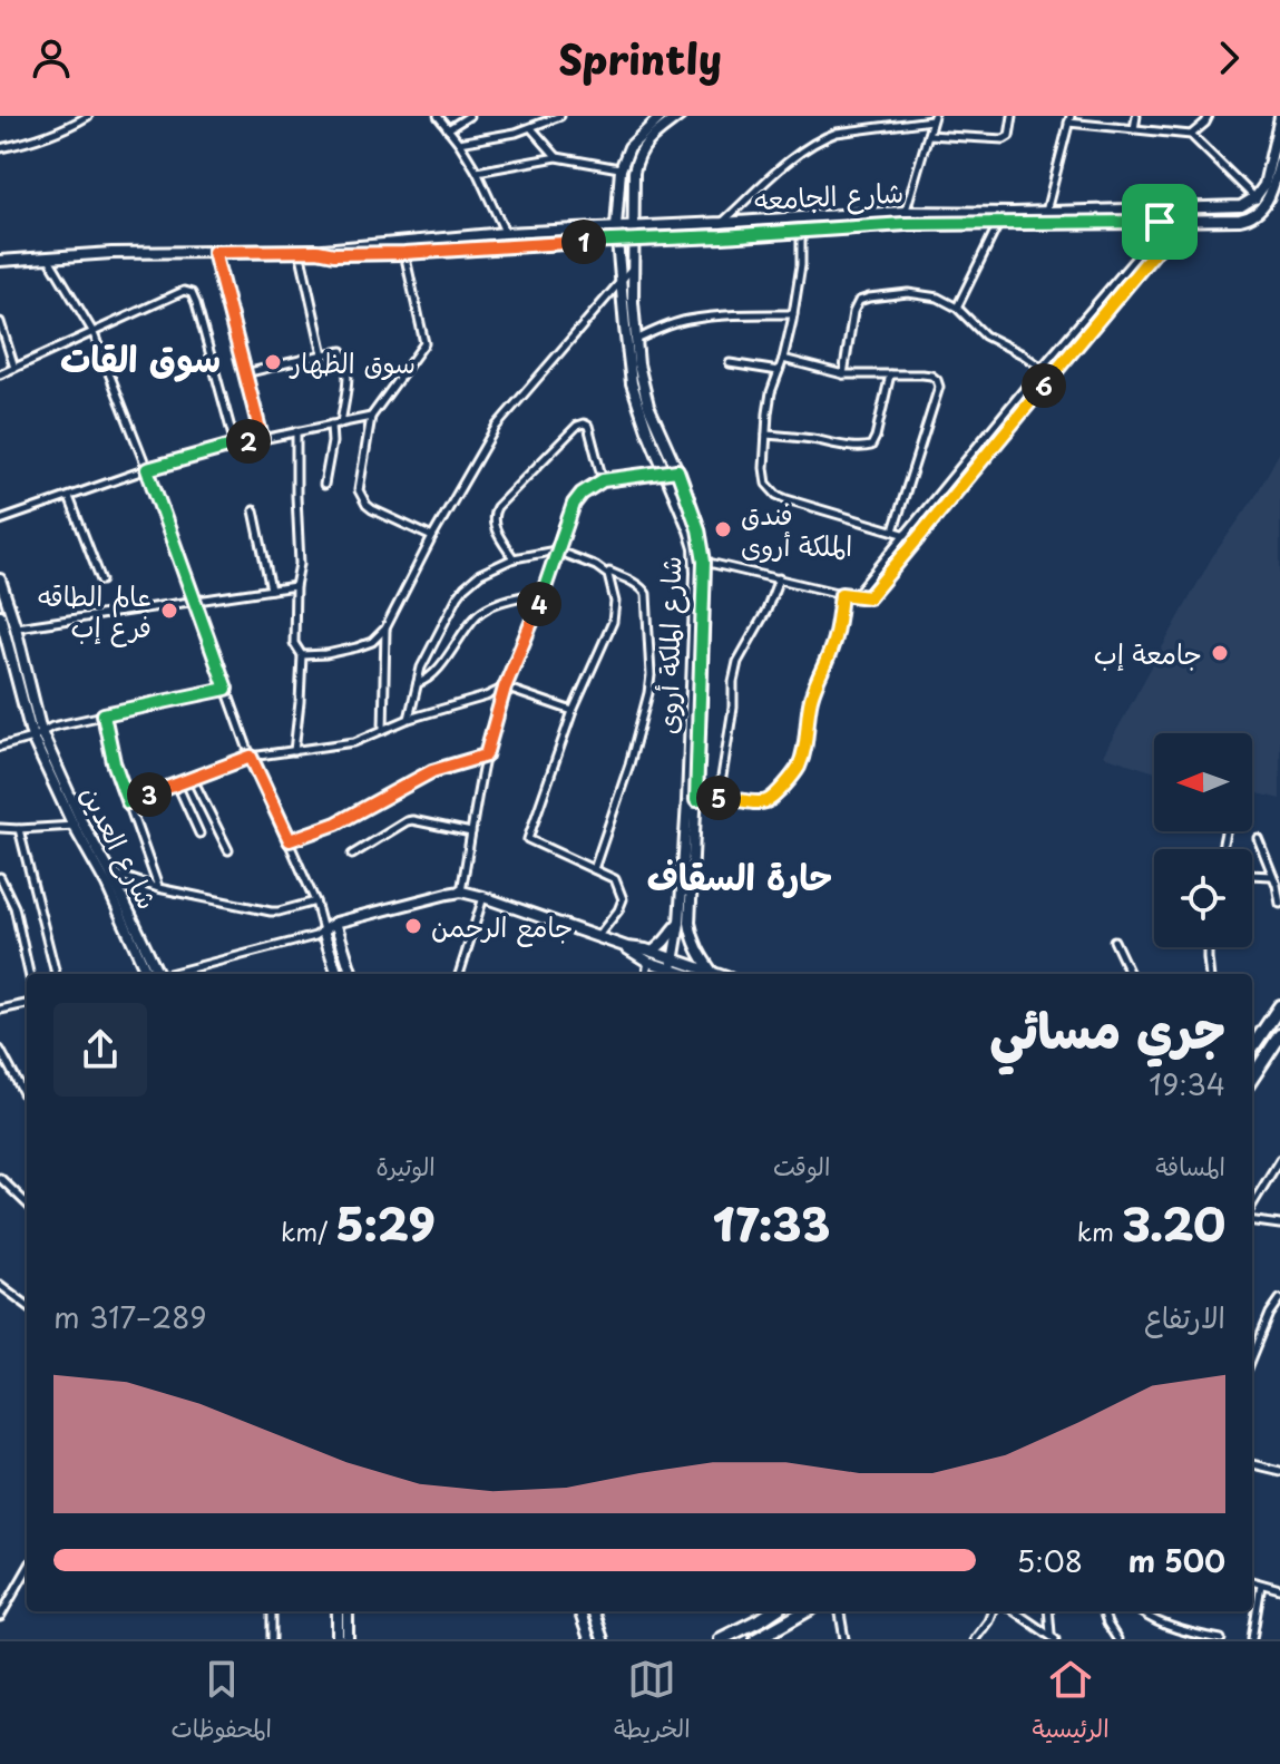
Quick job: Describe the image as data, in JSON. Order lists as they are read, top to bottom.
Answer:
{
  "streets": {
    "street": ["شارع الجامعه", "شارع الملكة أروى", "شارع العدين"]
  },
  "crossings": [
    ["شارع الجامعه", "شارع الملكة أروى"]
  ],
  "districts": ["سوق القات", "حارة السقاف"],
  "places": [
    "سوق الظهار",
    "فندق الملكة أروى",
    "عالم الطاقه فرع إب",
    "جامعة إب",
    "جامع الرحمن"
  ],
  "north": "left",
  "page": {
    "header": "Sprintly",
    "pins": [
      "1",
      "6",
      "2",
      "4",
      "3",
      "5"
    ],
    "heading": ["جري مسائي", "19:34"],
    "stats": [
      ["المسافة", "3.20 km"],
      ["الوقت", "17:33"],
      ["الوتيرة", "5:29 /km"]
    ],
    "chart": ["الارتفاع", "289–317 m"],
    "list": [
      {
        "name": "500 m",
        "note": "5:08"
      }
    ],
    "tabs": ["الرئيسية", "الخريطة", "المحفوظات"]
  }
}
